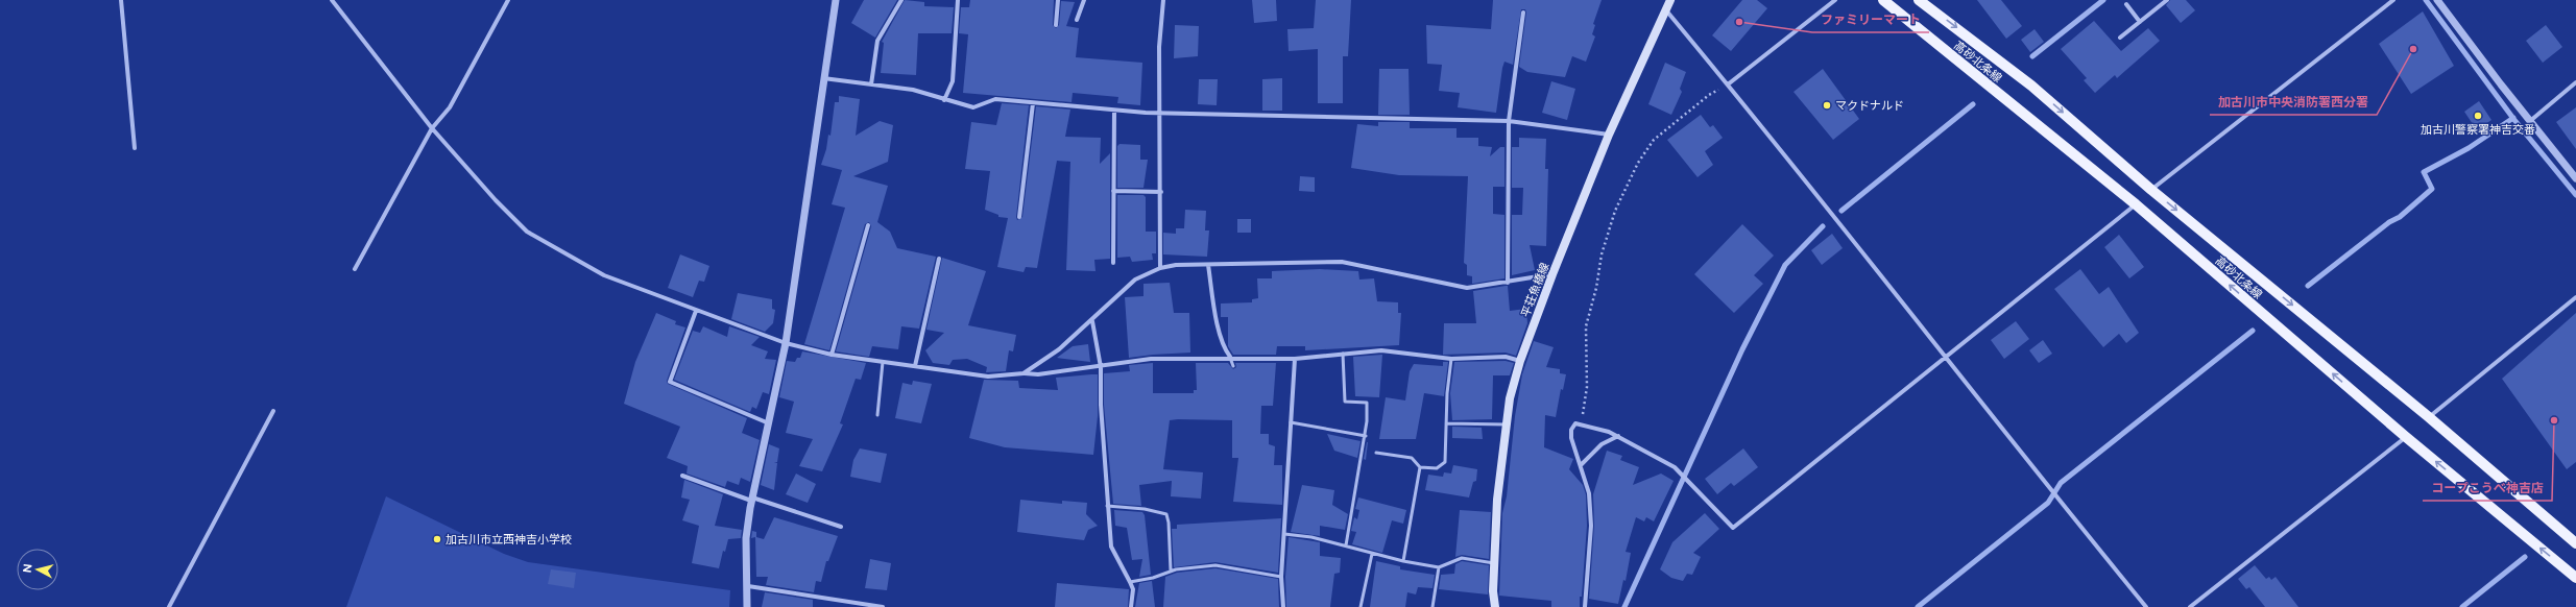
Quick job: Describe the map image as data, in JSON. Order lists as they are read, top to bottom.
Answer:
{
  "streets": {
    "main road": ["高砂北条線", "平荘魚橋線"]
  },
  "places": [
    "ファミリーマート",
    "加古川市中央消防署西分署",
    "マクドナルド",
    "加古川警察署神吉交番",
    "コープこうべ神吉店",
    "加古川市立西神吉小学校"
  ],
  "north": "left"
}
